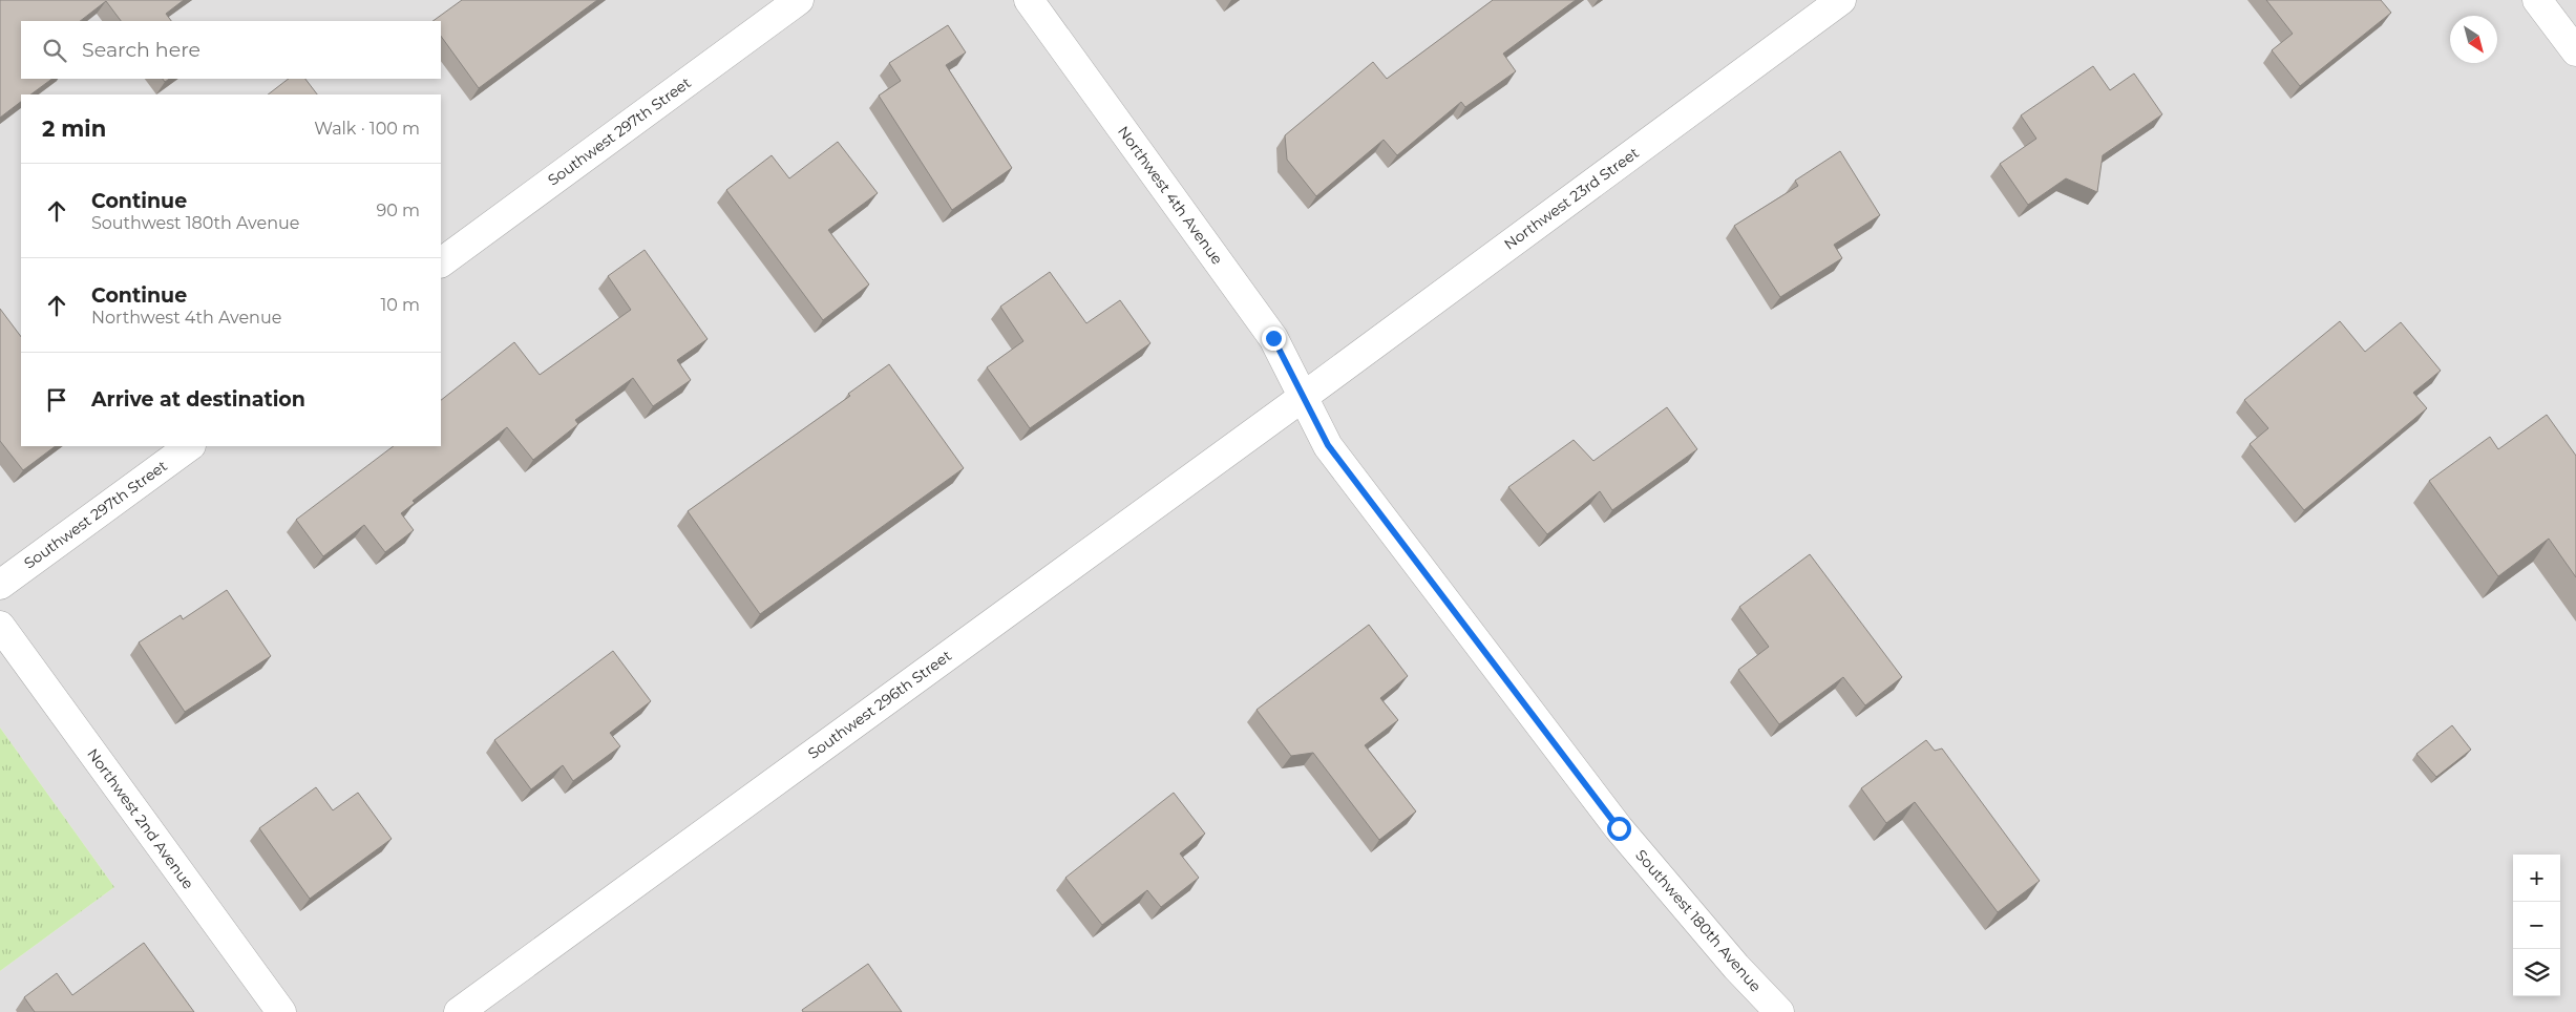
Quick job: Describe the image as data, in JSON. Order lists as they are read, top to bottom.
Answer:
{
  "streets": {
    "street": [
      "Southwest 297th Street",
      "Northwest 4th Avenue",
      "Northwest 23rd Street",
      "Southwest 296th Street",
      "Northwest 2nd Avenue",
      "Southwest 180th Avenue"
    ]
  },
  "crossings": [
    ["Northwest 4th Avenue", "Northwest 23rd Street"],
    ["Northwest 4th Avenue", "Southwest 296th Street"],
    ["Northwest 4th Avenue", "Southwest 180th Avenue"],
    ["Northwest 23rd Street", "Southwest 296th Street"],
    ["Northwest 23rd Street", "Southwest 180th Avenue"],
    ["Southwest 296th Street", "Southwest 180th Avenue"]
  ],
  "north": "bottom right",
  "page": {
    "search": "Search here",
    "heading": ["2 min", "Walk · 100 m"],
    "list": [
      ["Continue", "Southwest 180th Avenue", "90 m"],
      ["Continue", "Northwest 4th Avenue", "10 m"],
      "Arrive at destination"
    ],
    "map_buttons": ["+", "−"]
  }
}
